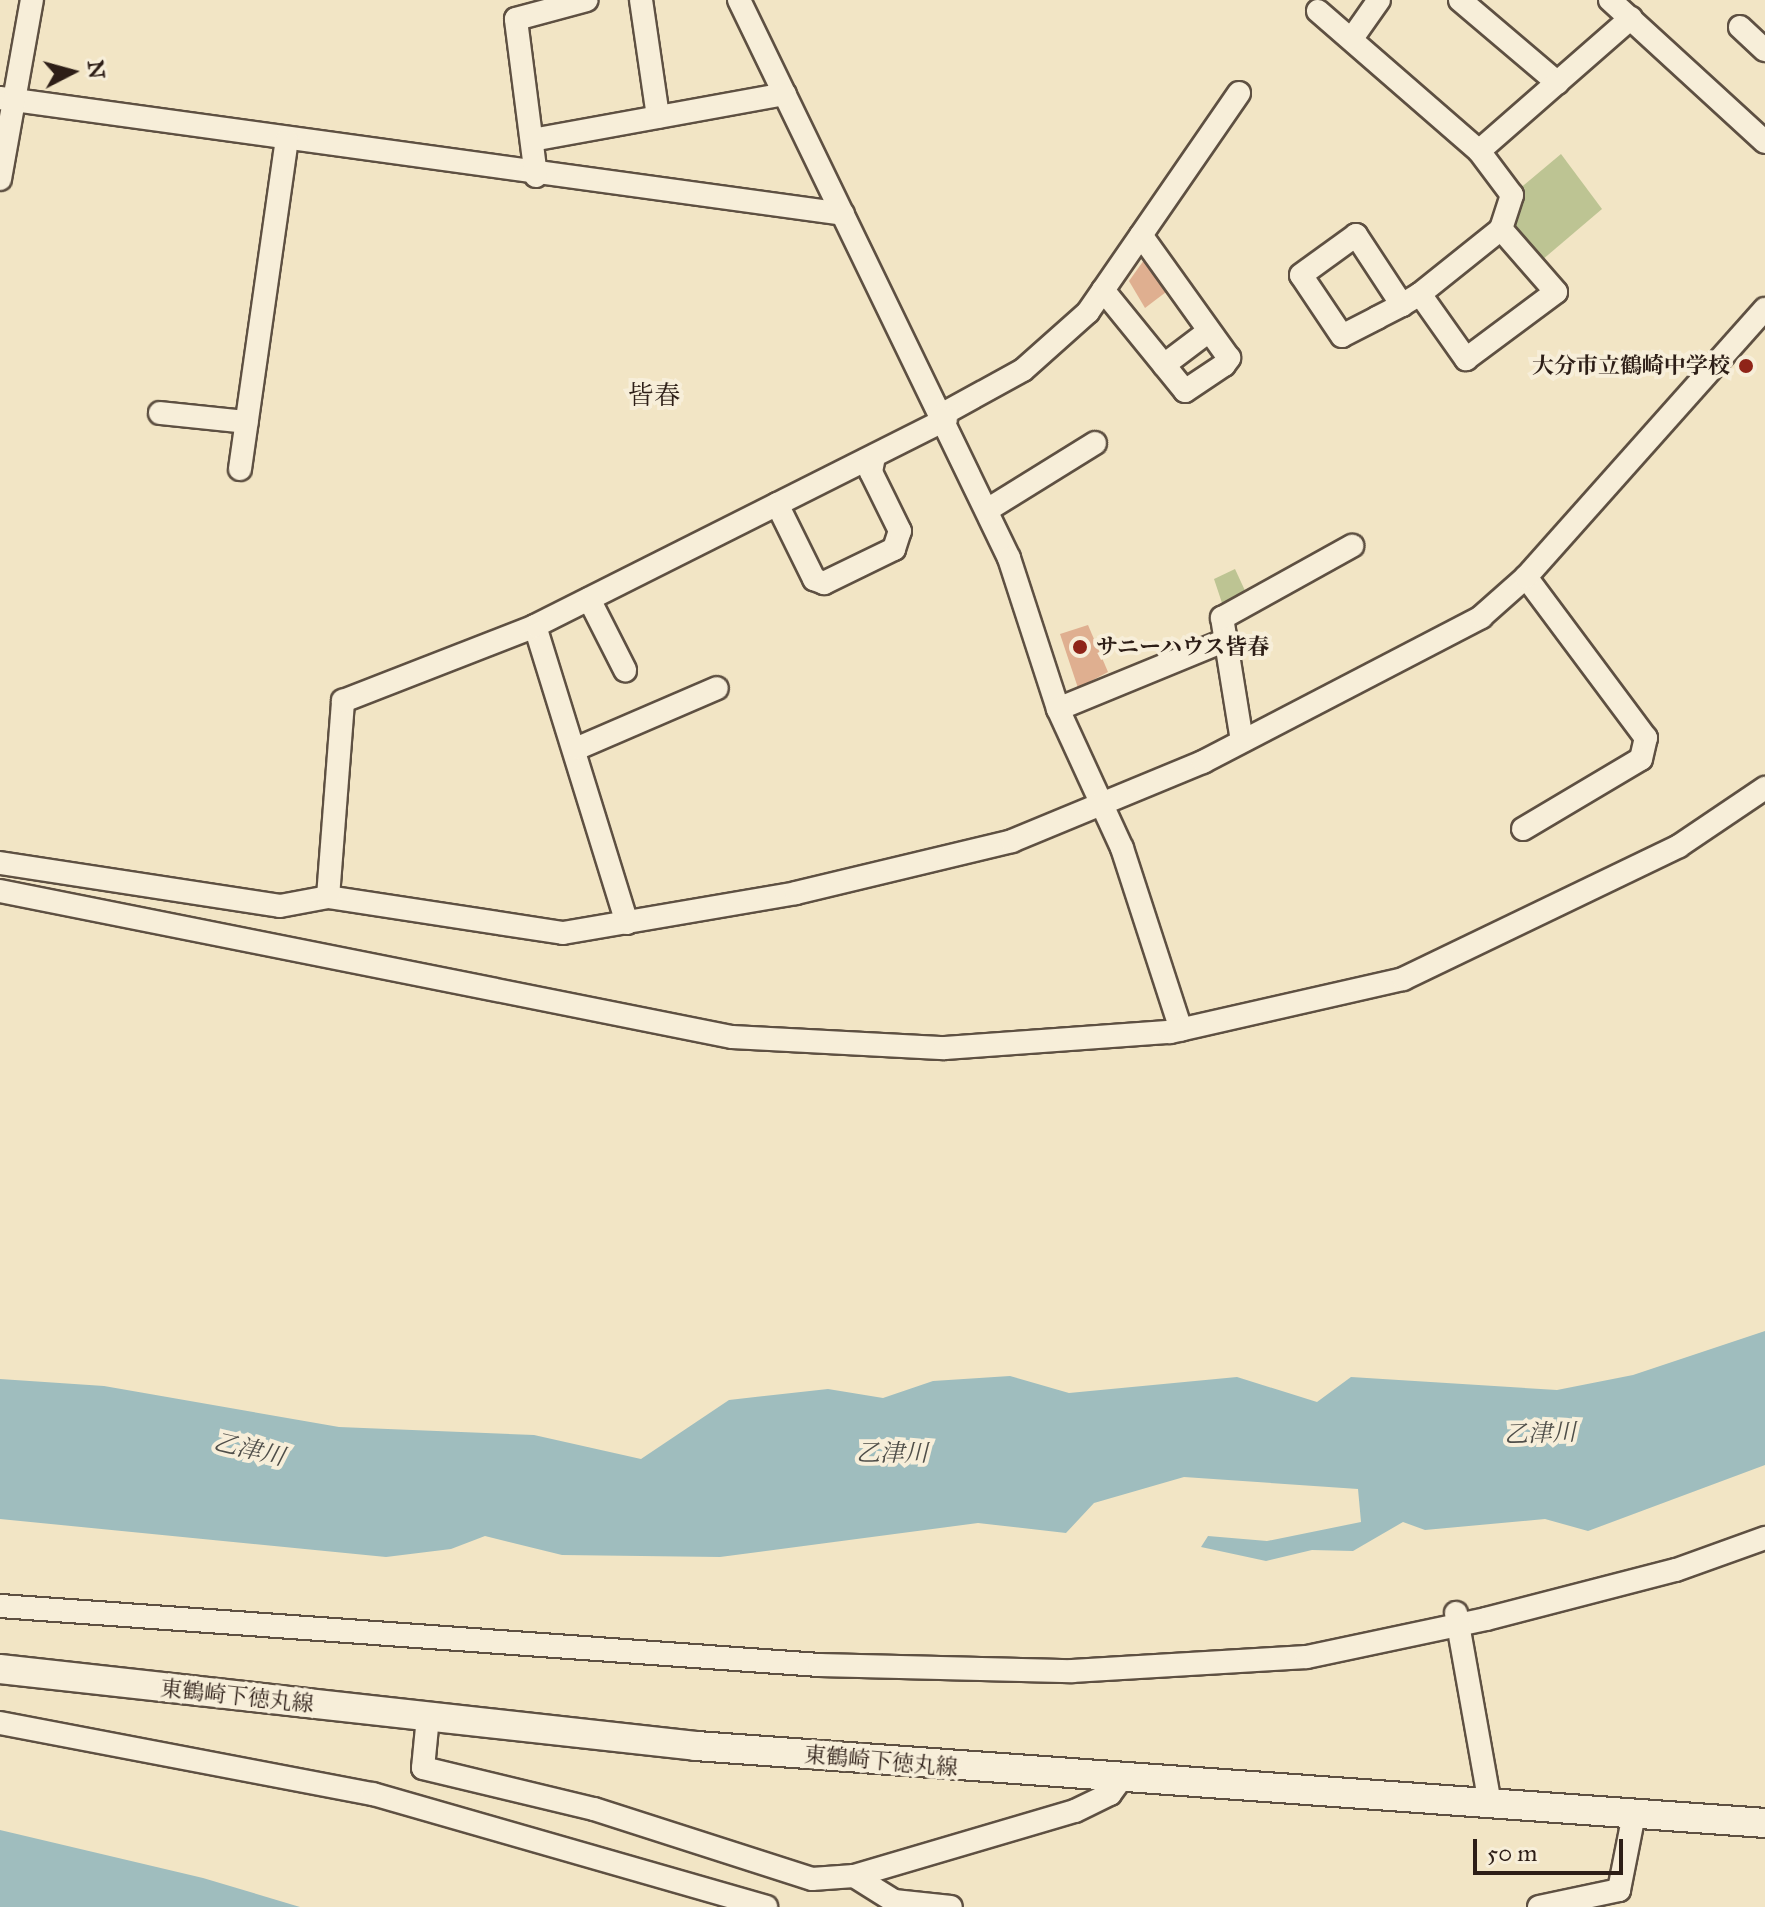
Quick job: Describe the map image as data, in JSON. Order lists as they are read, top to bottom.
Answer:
{
  "streets": {
    "street": ["東鶴崎下徳丸線"]
  },
  "districts": ["皆春"],
  "water": ["乙津川"],
  "places": ["大分市立鶴崎中学校", "サニーハウス皆春"],
  "scale_bar": "50 m",
  "north": "right"
}
